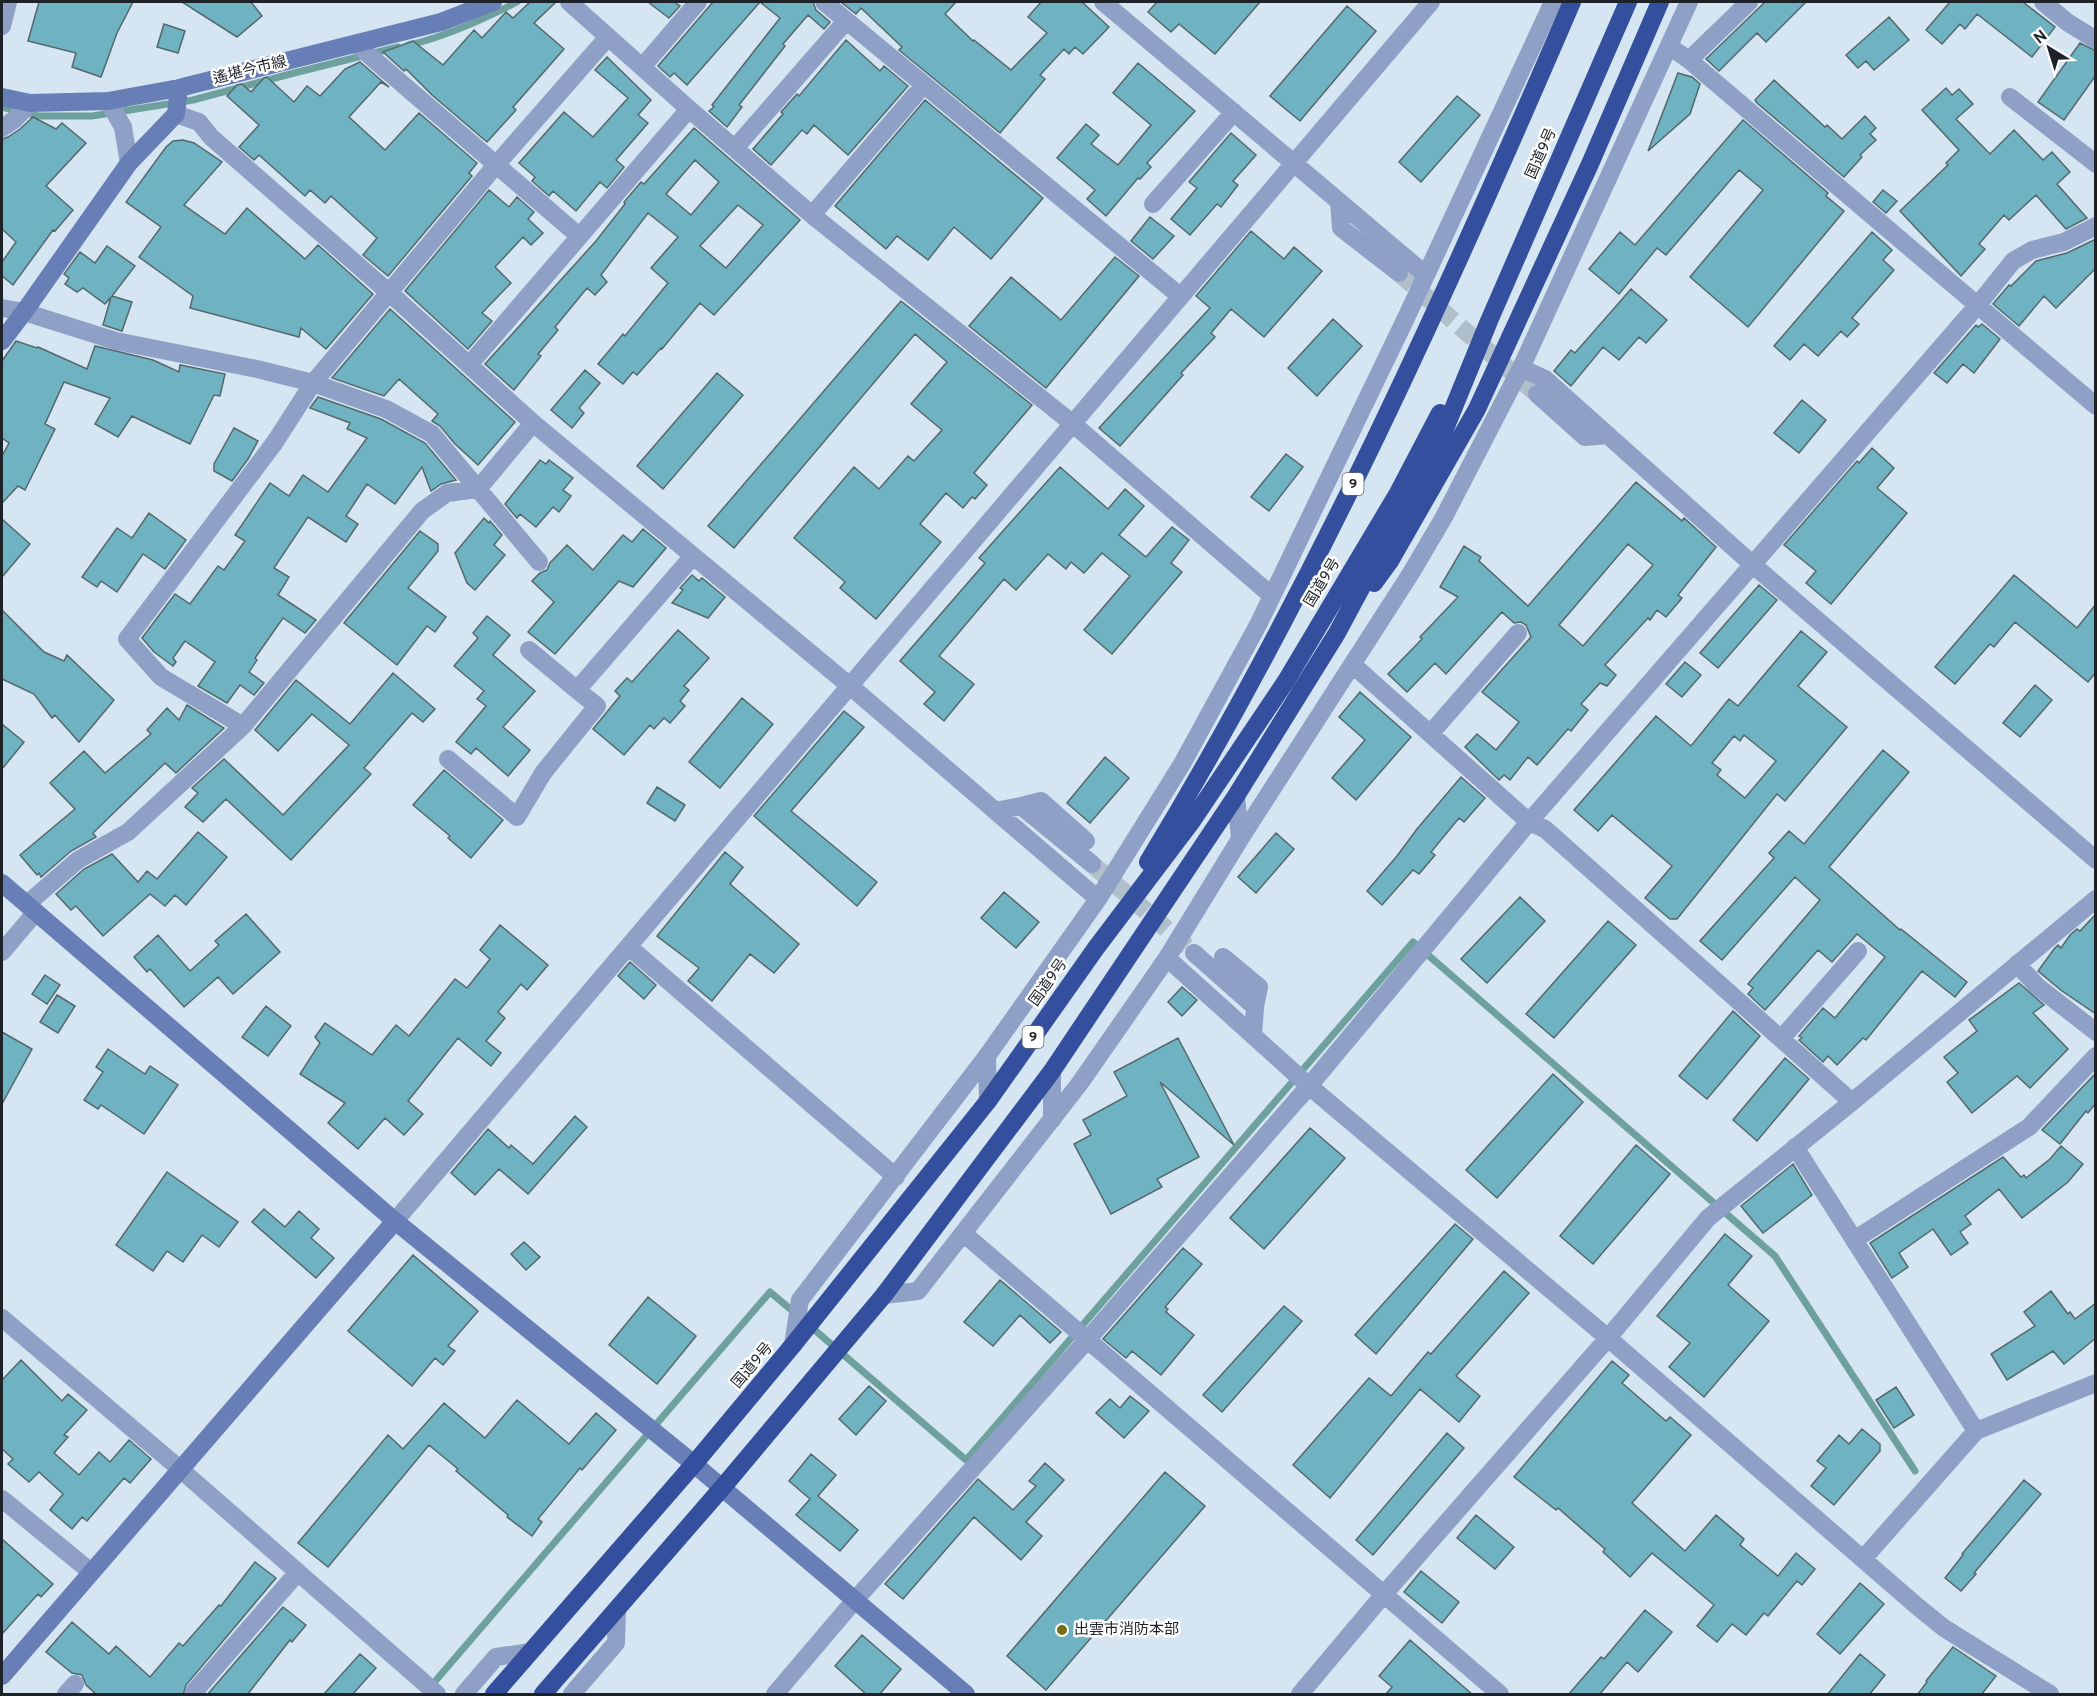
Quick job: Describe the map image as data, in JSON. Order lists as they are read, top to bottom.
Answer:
{
  "streets": {
    "highway": ["国道9号", "9"],
    "street": ["遙堪今市線"]
  },
  "crossings": [
    ["国道9号", "9"]
  ],
  "places": ["出雲市消防本部"],
  "north": "top left"
}
